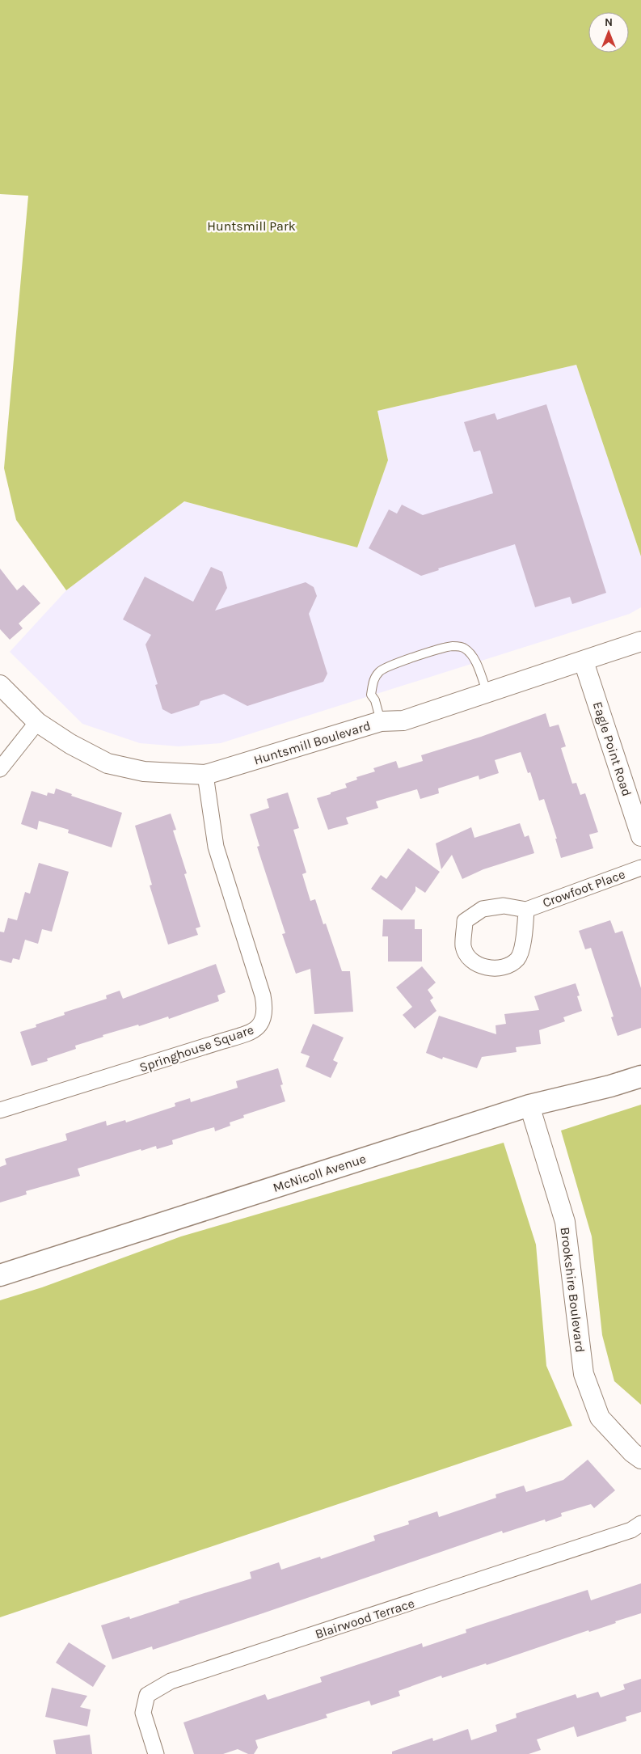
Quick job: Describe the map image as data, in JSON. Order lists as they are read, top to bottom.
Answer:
{
  "streets": {
    "main road": ["McNicoll Avenue"],
    "street": [
      "Huntsmill Boulevard",
      "Eagle Point Road",
      "Crowfoot Place",
      "Springhouse Square",
      "Brookshire Boulevard",
      "Blairwood Terrace"
    ]
  },
  "crossings": [
    ["Huntsmill Boulevard", "Eagle Point Road"],
    ["Huntsmill Boulevard", "Springhouse Square"],
    ["McNicoll Avenue", "Brookshire Boulevard"]
  ],
  "parks": ["Huntsmill Park"],
  "north": "top"
}
